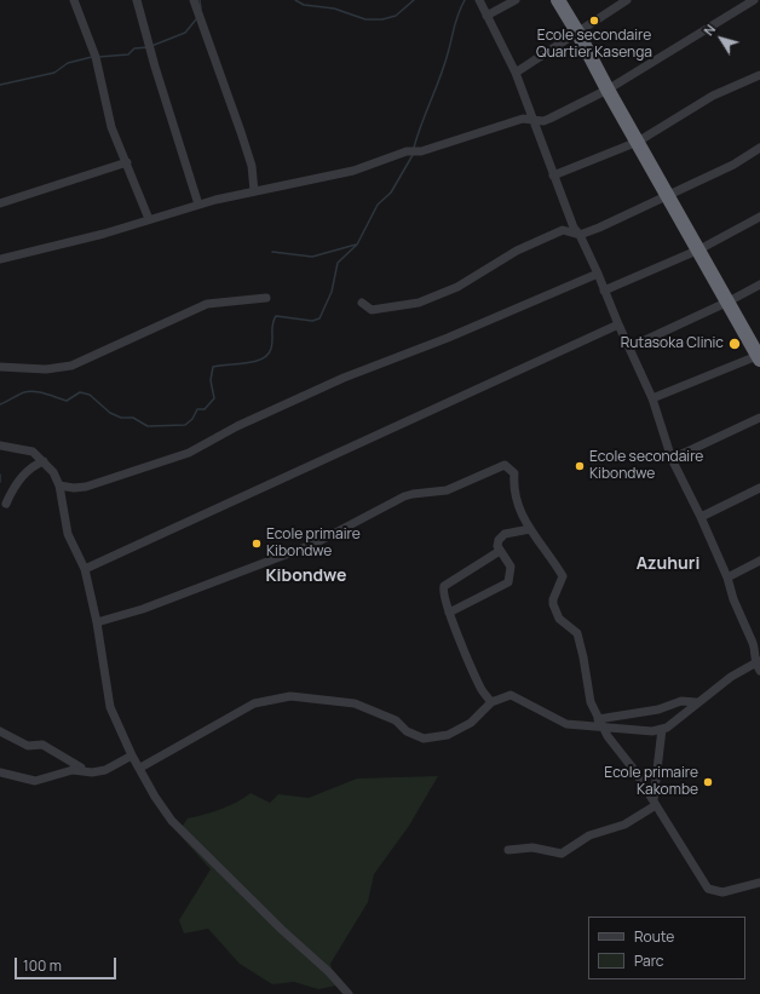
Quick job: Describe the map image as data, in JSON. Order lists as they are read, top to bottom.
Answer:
{
  "districts": ["Azuhuri", "Kibondwe"],
  "places": [
    "Ecole secondaire Quartier Kasenga",
    "Rutasoka Clinic",
    "Ecole secondaire Kibondwe",
    "Ecole primaire Kibondwe",
    "Ecole primaire Kakombe"
  ],
  "legend": ["Route", "Parc"],
  "scale_bar": "100 m",
  "north": "top left"
}
